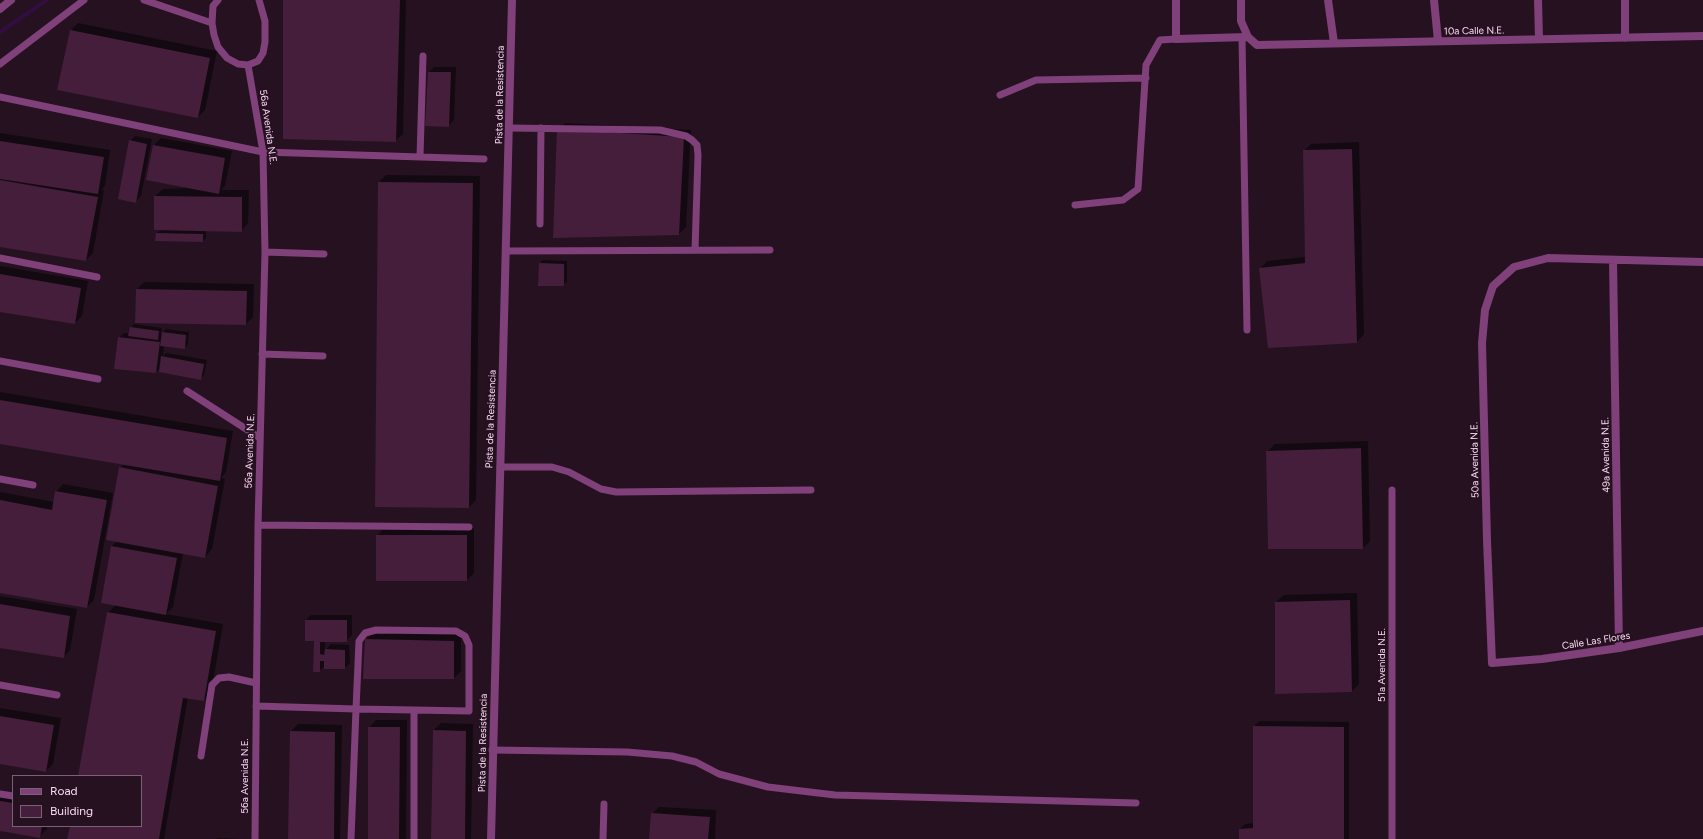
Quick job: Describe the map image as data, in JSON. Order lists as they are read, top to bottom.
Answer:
{
  "streets": {
    "street": [
      "10a Calle N.E.",
      "Pista de la Resistencia",
      "49a Avenida N.E.",
      "50a Avenida N.E.",
      "Calle Las Flores"
    ],
    "lane": ["56a Avenida N.E.", "51a Avenida N.E."]
  },
  "crossings": [
    ["49a Avenida N.E.", "50a Avenida N.E."],
    ["49a Avenida N.E.", "Calle Las Flores"],
    ["50a Avenida N.E.", "Calle Las Flores"]
  ],
  "legend": ["Road", "Building"]
}
